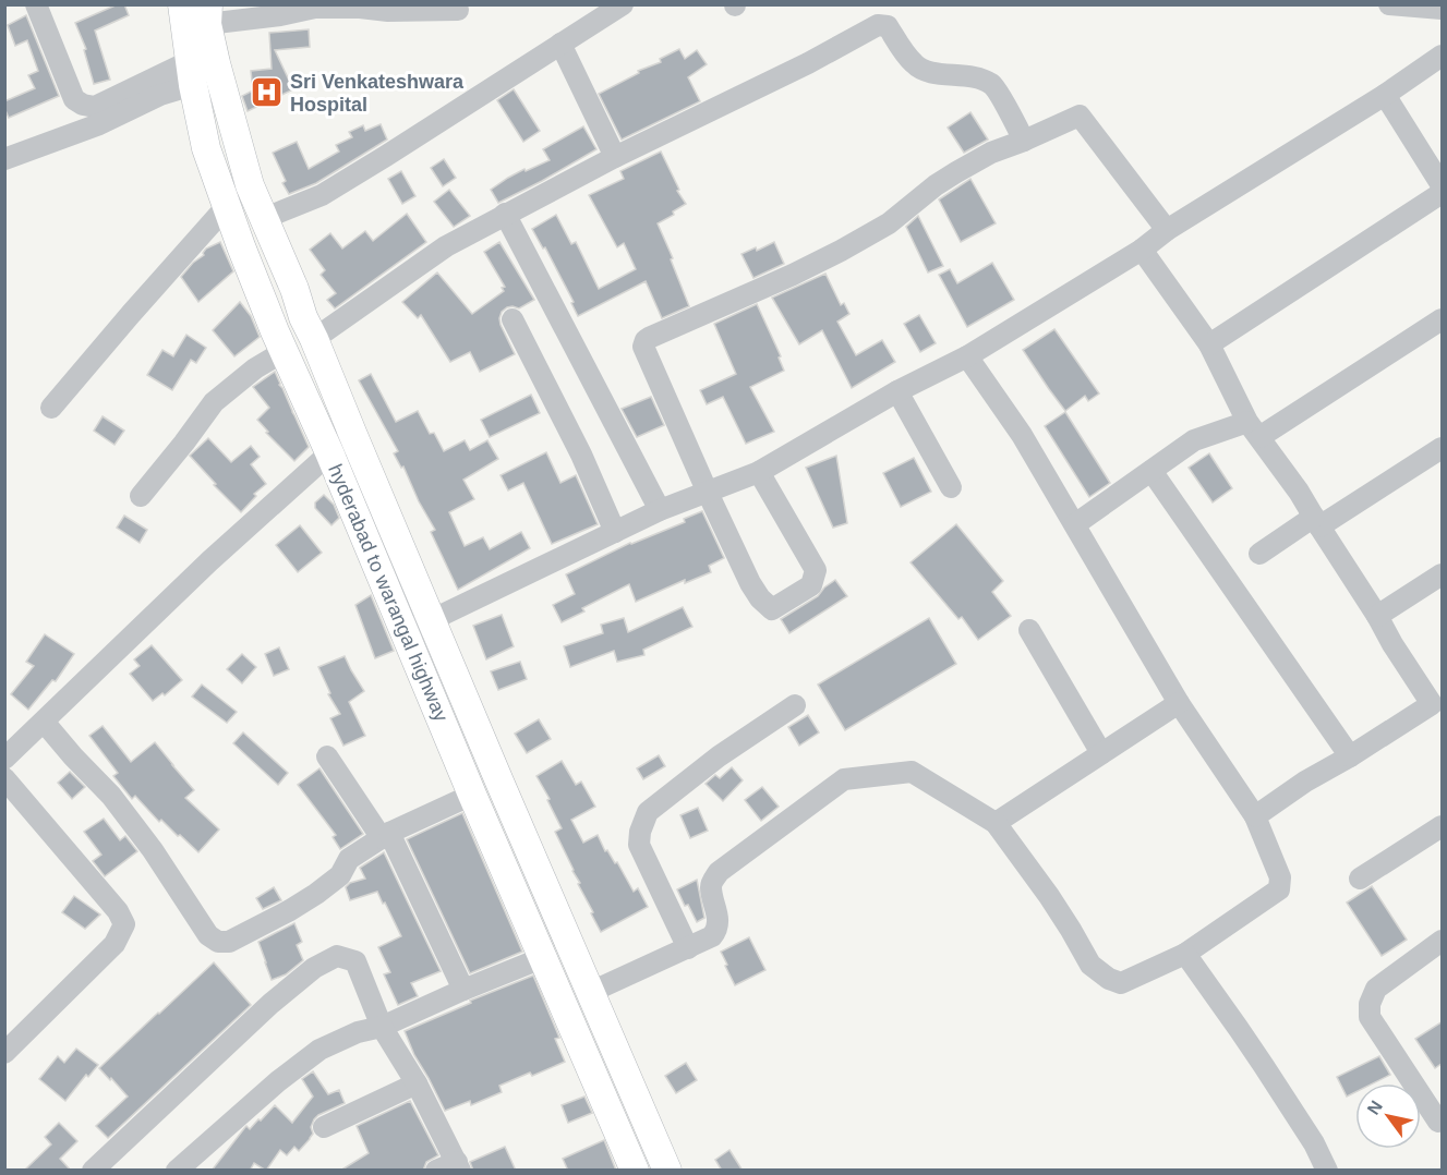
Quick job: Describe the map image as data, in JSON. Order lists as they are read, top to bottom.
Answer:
{
  "streets": {
    "main road": ["hyderabad to warangal highway"]
  },
  "places": {
    "hospital": ["Sri Venkateshwara Hospital"]
  },
  "north": "top left"
}
